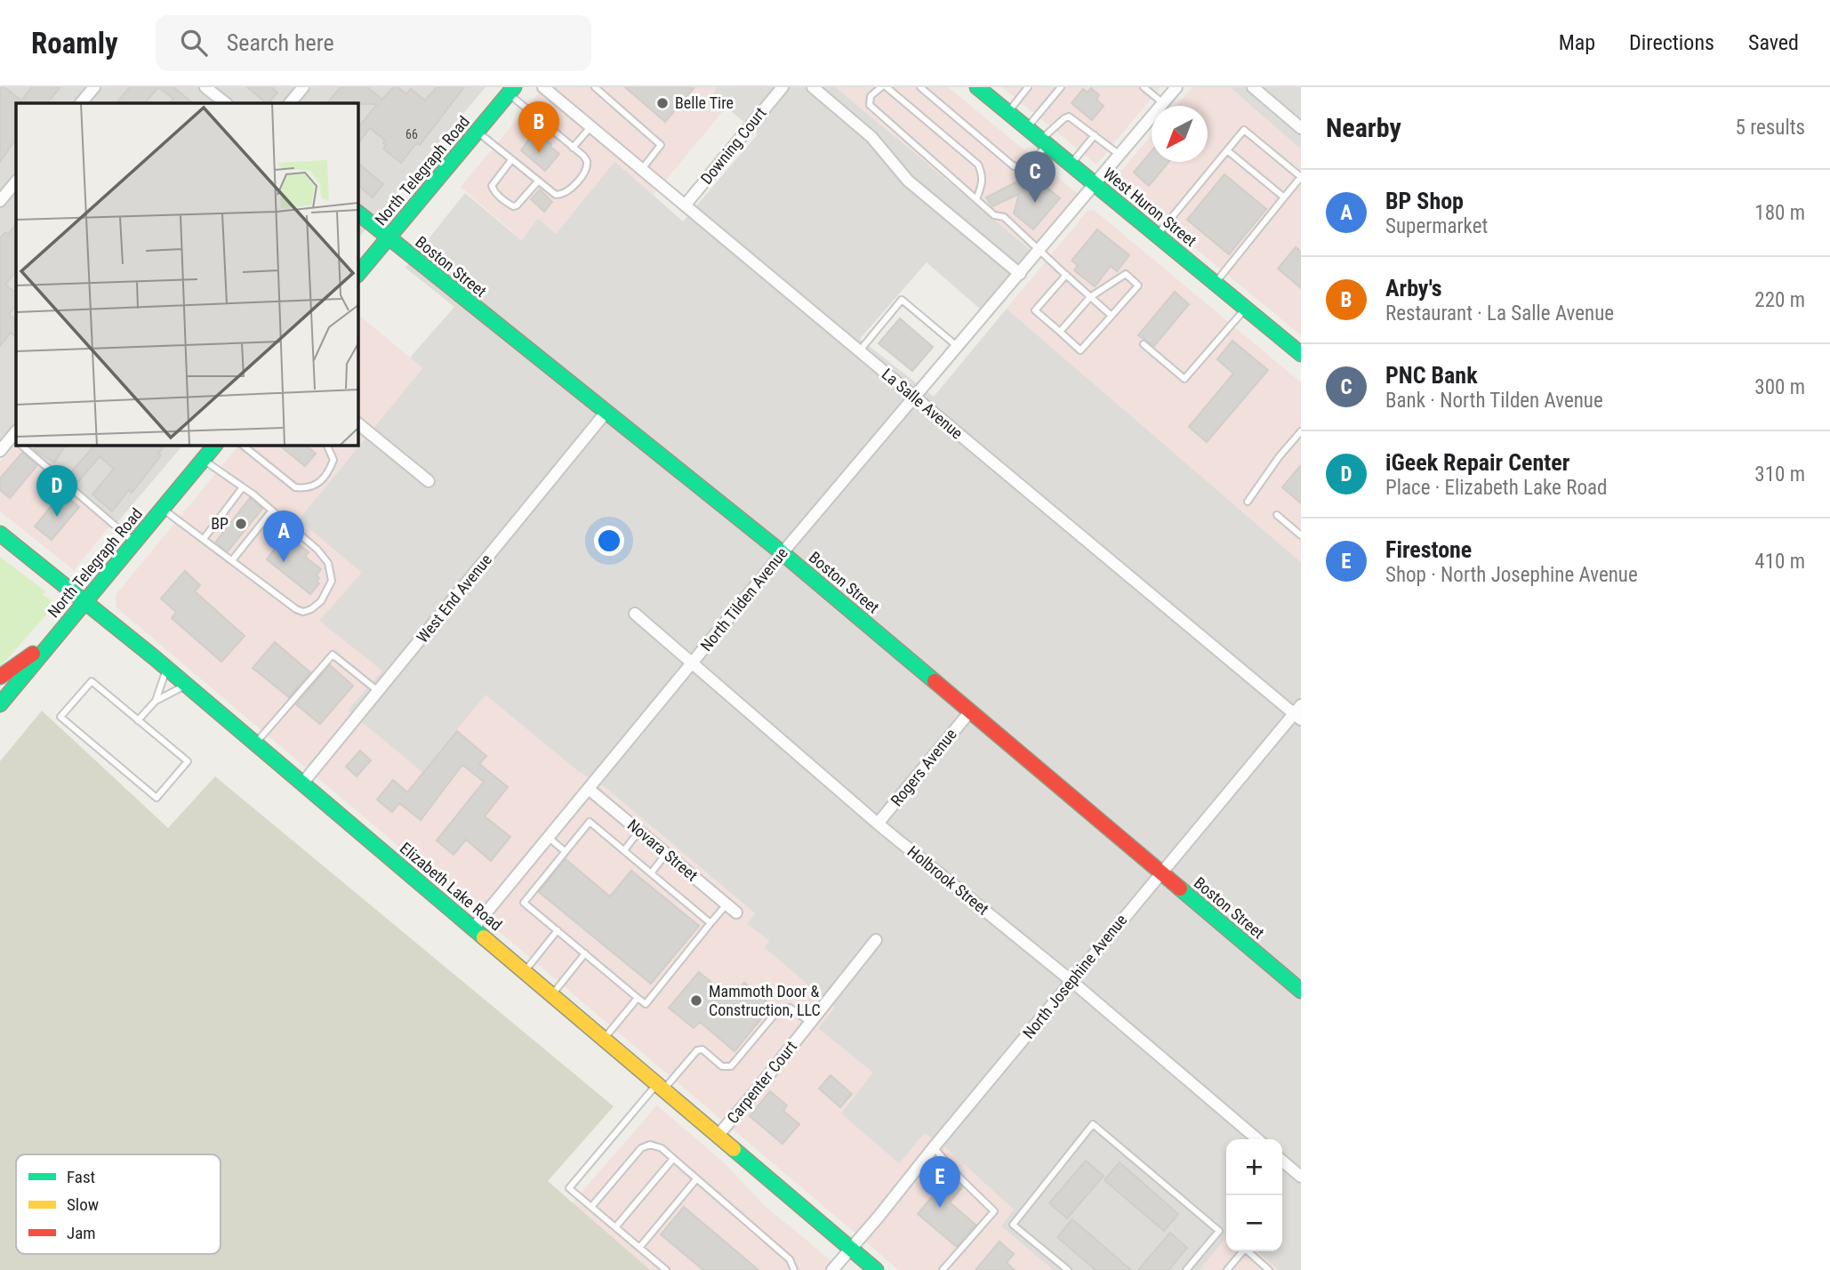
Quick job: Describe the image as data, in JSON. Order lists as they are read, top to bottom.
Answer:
{
  "streets": {
    "main road": [
      "North Telegraph Road",
      "West Huron Street",
      "Boston Street",
      "Elizabeth Lake Road"
    ],
    "street": [
      "Downing Court",
      "La Salle Avenue",
      "West End Avenue",
      "North Tilden Avenue",
      "Rogers Avenue",
      "Novara Street",
      "Holbrook Street",
      "North Josephine Avenue",
      "Carpenter Court"
    ]
  },
  "crossings": [
    ["Downing Court", "La Salle Avenue"],
    ["North Telegraph Road", "Boston Street"],
    ["North Telegraph Road", "Elizabeth Lake Road"],
    ["West Huron Street", "North Tilden Avenue"],
    ["Boston Street", "West End Avenue"],
    ["Boston Street", "North Tilden Avenue"],
    ["Boston Street", "Rogers Avenue"],
    ["Boston Street", "North Josephine Avenue"],
    ["La Salle Avenue", "North Tilden Avenue"],
    ["La Salle Avenue", "North Josephine Avenue"],
    ["West End Avenue", "Elizabeth Lake Road"],
    ["North Tilden Avenue", "Novara Street"],
    ["North Tilden Avenue", "Holbrook Street"],
    ["North Tilden Avenue", "Elizabeth Lake Road"],
    ["Rogers Avenue", "Holbrook Street"],
    ["Holbrook Street", "North Josephine Avenue"],
    ["Elizabeth Lake Road", "North Josephine Avenue"],
    ["Elizabeth Lake Road", "Carpenter Court"]
  ],
  "places": ["Belle Tire", "BP", "Mammoth Door & Construction, LLC"],
  "house_numbers": ["66"],
  "legend": ["Fast", "Slow", "Jam"],
  "north": "bottom left",
  "page": {
    "header": "Roamly",
    "search": "Search here",
    "nav": ["Map", "Directions", "Saved"],
    "heading": ["Nearby", "5 results"],
    "pins": [
      "B",
      "C",
      "D",
      "A",
      "E"
    ],
    "list": [
      {
        "mark": "A",
        "name": "BP Shop",
        "note": "Supermarket",
        "value": "180 m"
      },
      {
        "mark": "B",
        "name": "Arby's",
        "note": "Restaurant · La Salle Avenue",
        "value": "220 m"
      },
      {
        "mark": "C",
        "name": "PNC Bank",
        "note": "Bank · North Tilden Avenue",
        "value": "300 m"
      },
      {
        "mark": "D",
        "name": "iGeek Repair Center",
        "note": "Place · Elizabeth Lake Road",
        "value": "310 m"
      },
      {
        "mark": "E",
        "name": "Firestone",
        "note": "Shop · North Josephine Avenue",
        "value": "410 m"
      }
    ],
    "map_buttons": ["+", "−"]
  }
}
